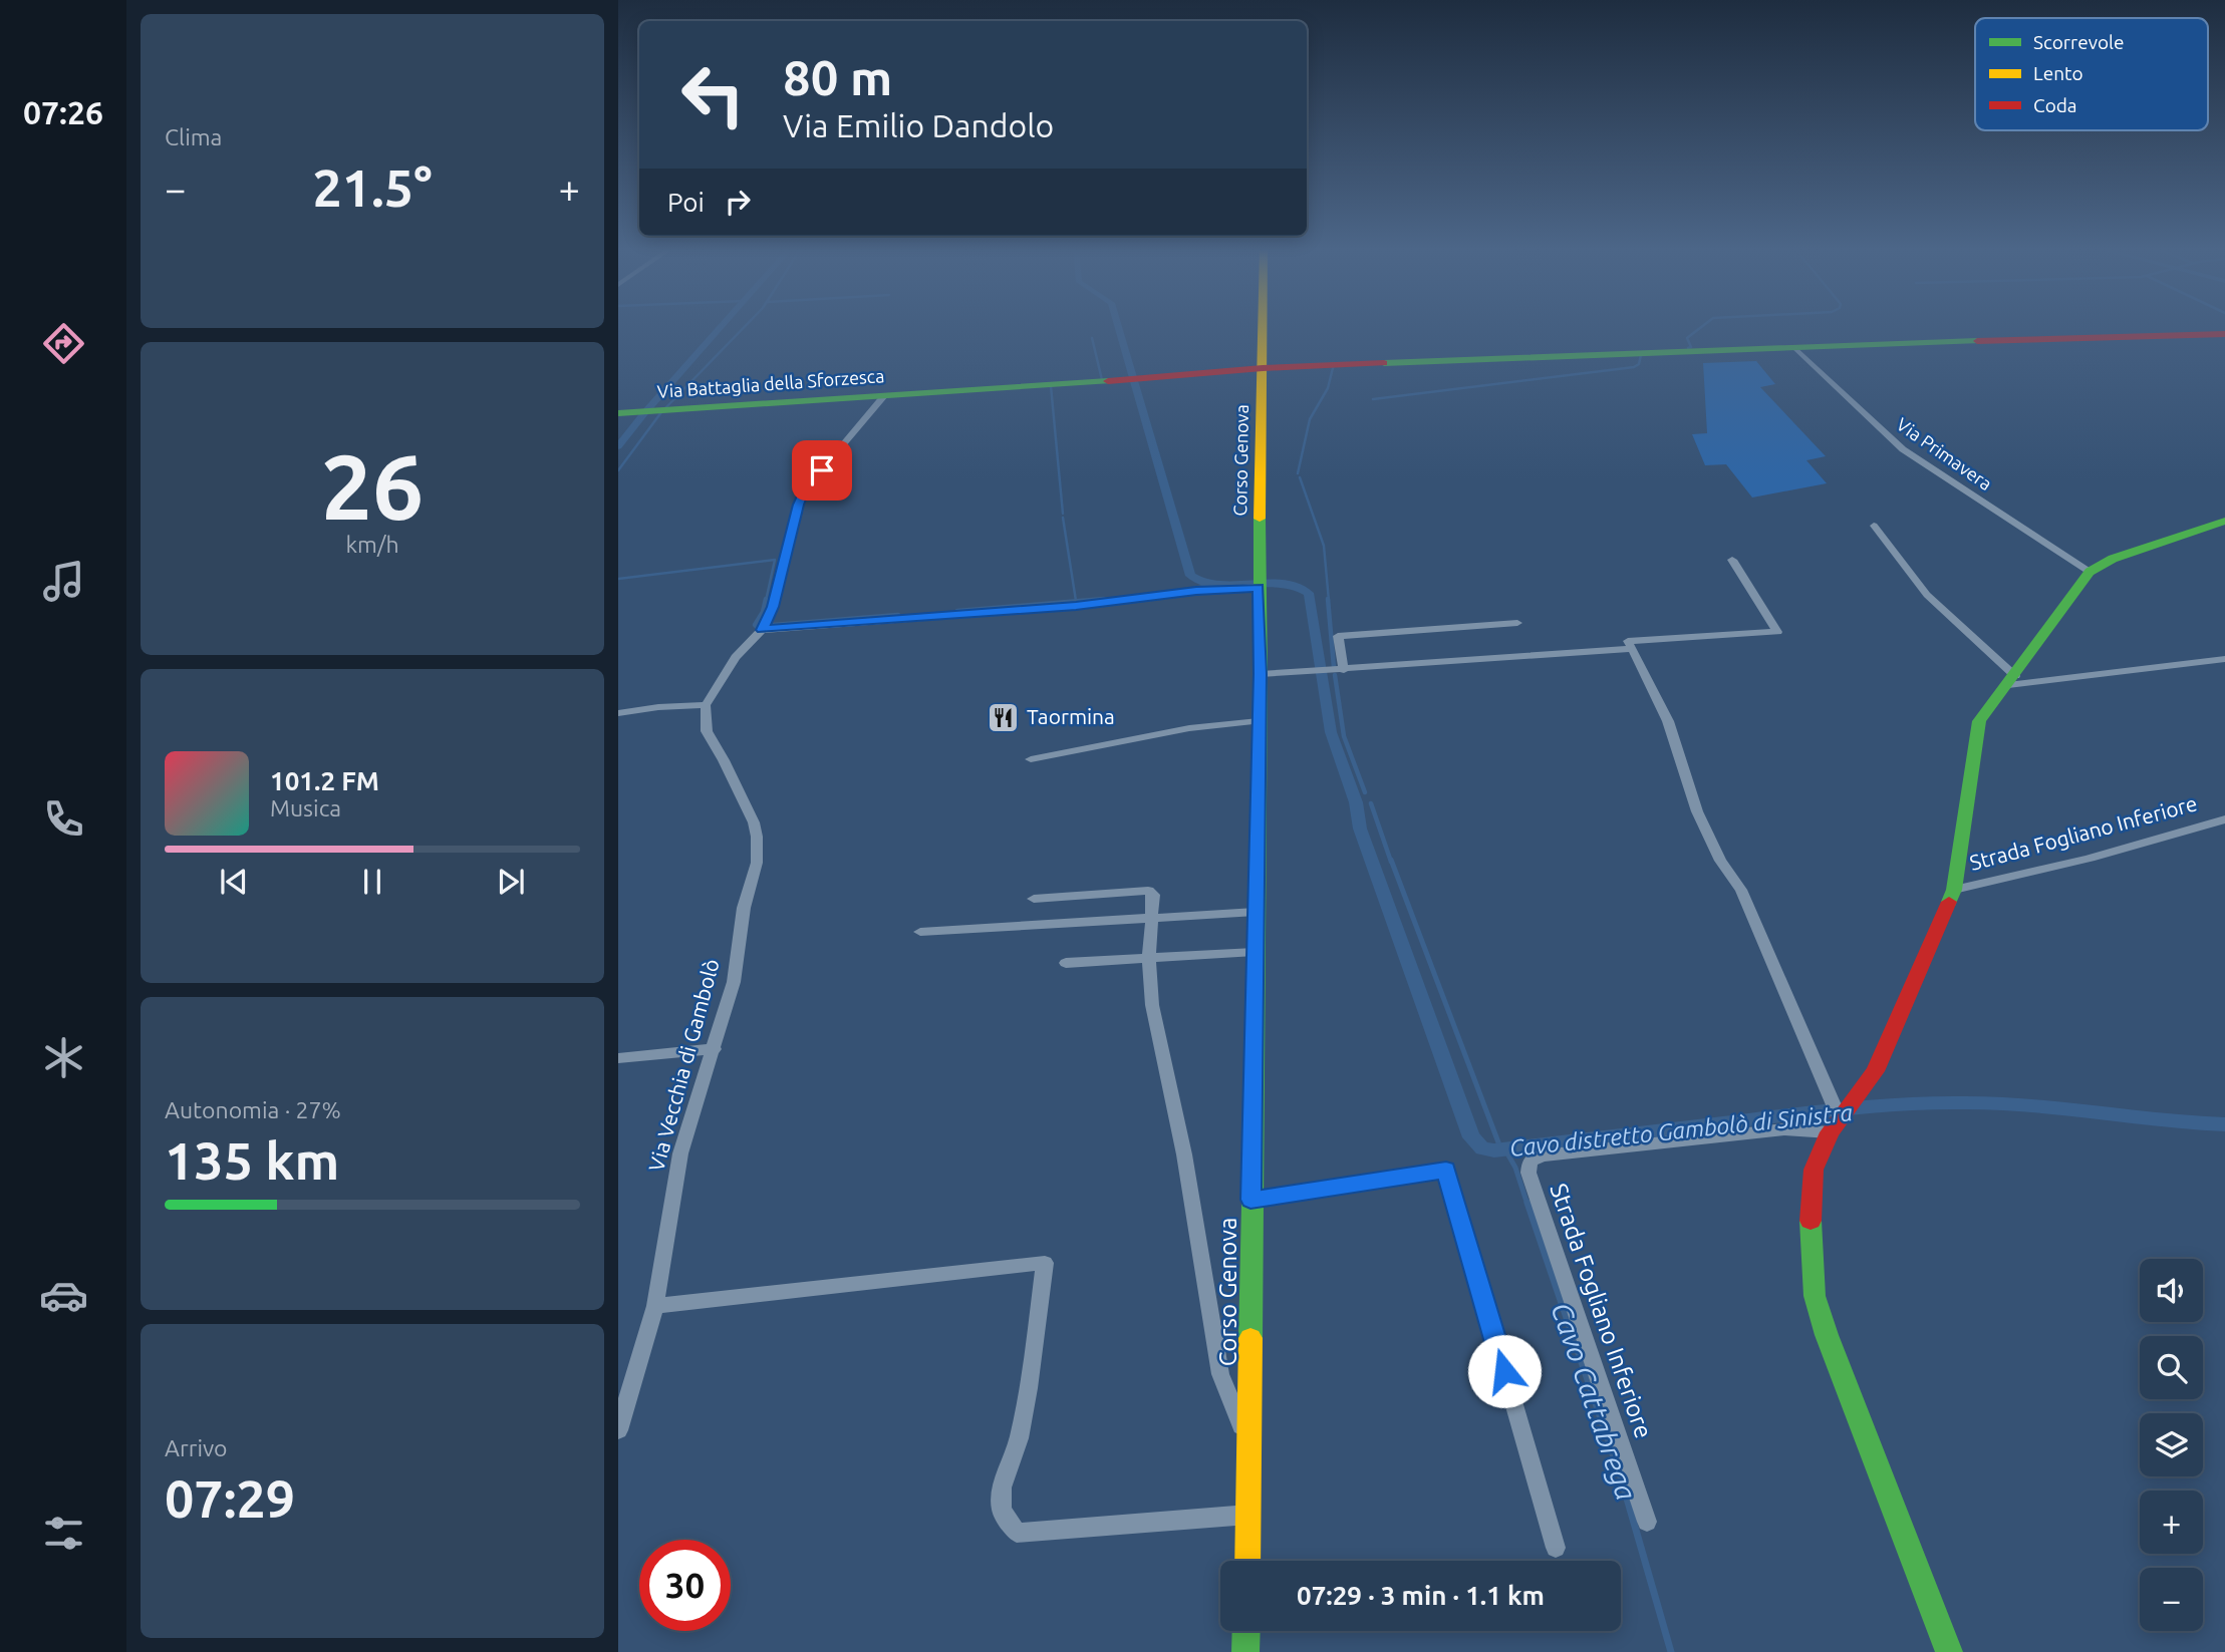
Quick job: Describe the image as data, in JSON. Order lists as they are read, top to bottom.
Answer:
{
  "streets": {
    "street": [
      "Via Battaglia della Sforzesca",
      "Via Primavera",
      "Corso Genova",
      "Strada Fogliano Inferiore",
      "Via Vecchia di Gambolò"
    ]
  },
  "crossings": [
    ["Via Battaglia della Sforzesca", "Via Primavera"],
    ["Via Battaglia della Sforzesca", "Corso Genova"],
    ["Via Primavera", "Strada Fogliano Inferiore"]
  ],
  "water": ["Cavo distretto Gambolò di Sinistra", "Cavo Cattabrega"],
  "places": {
    "restaurant": ["Taormina"]
  },
  "legend": ["Scorrevole", "Lento", "Coda"],
  "page": {
    "tabs": "07:26",
    "tile": [
      "Clima",
      ["26", "km/h"],
      ["Autonomia · 27%", "135 km"],
      ["Arrivo", "07:29"]
    ],
    "turn": ["80 m", "Via Emilio Dandolo"],
    "heat": ["−", "21.5°", "+"],
    "then": "Poi",
    "song": ["101.2 FM", "Musica"],
    "map_buttons": ["+", "−"],
    "limit": "30",
    "trip": "07:29 · 3 min · 1.1 km"
  }
}
